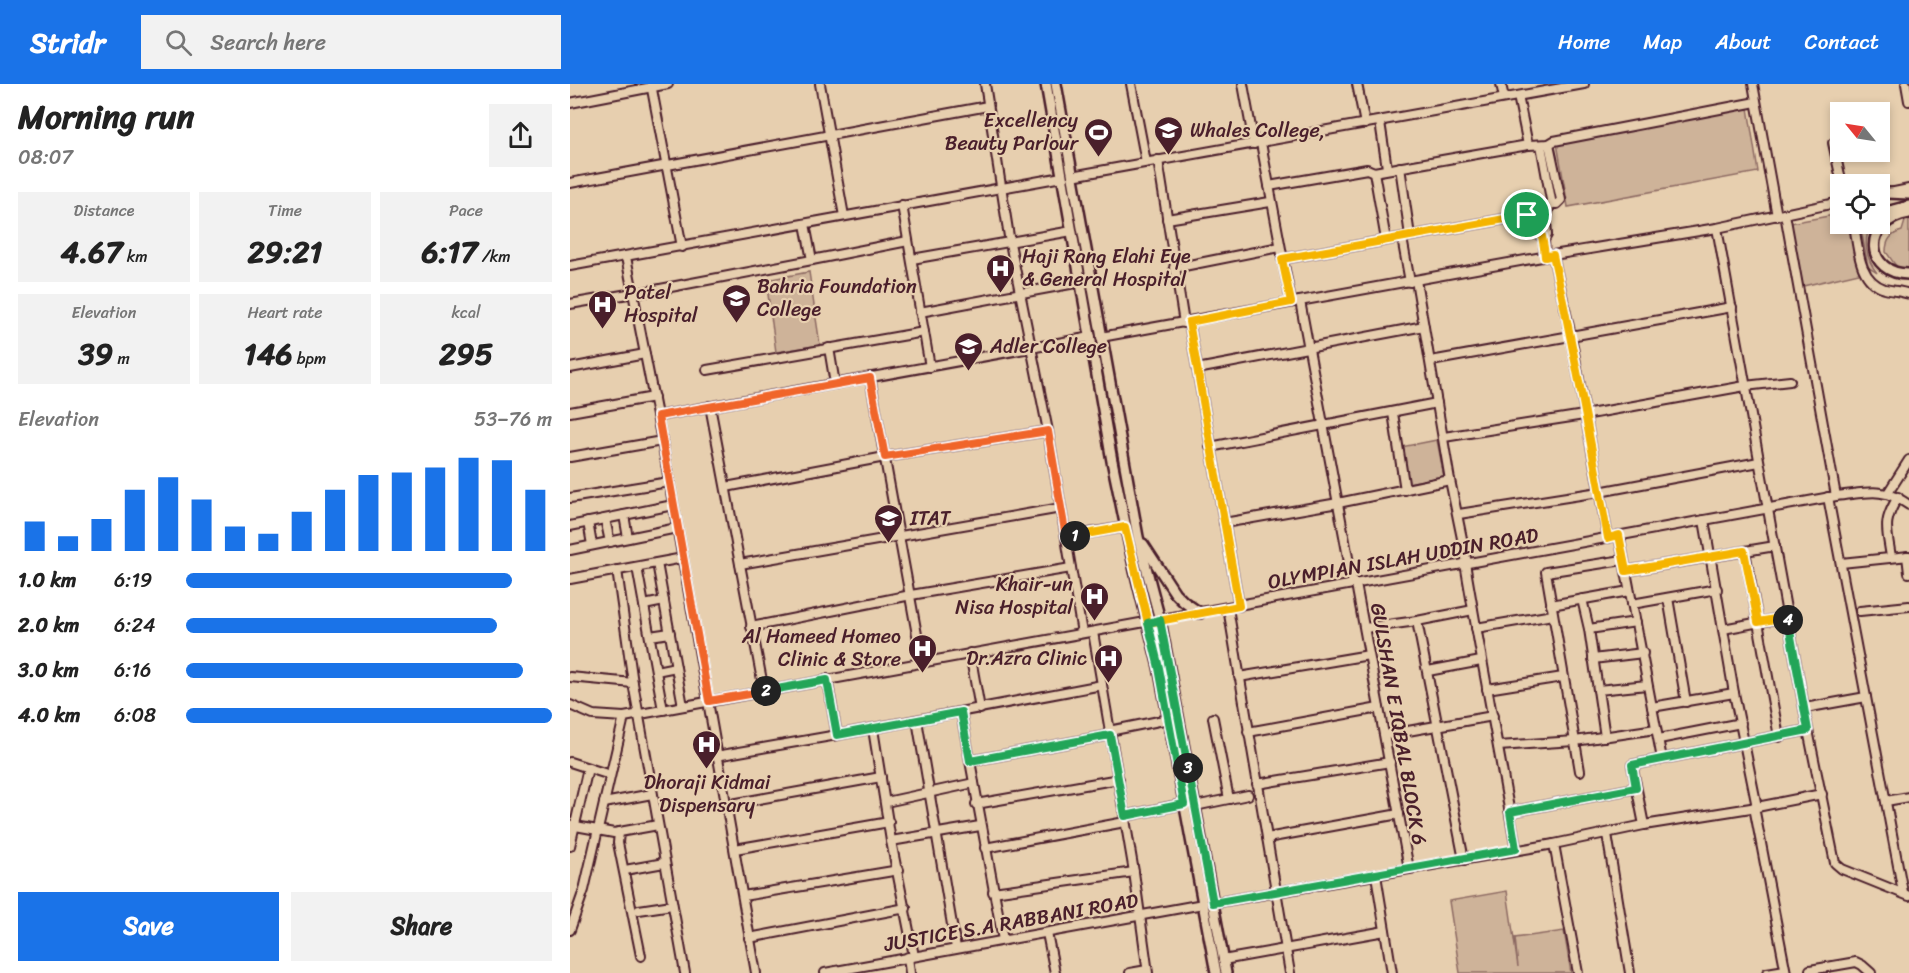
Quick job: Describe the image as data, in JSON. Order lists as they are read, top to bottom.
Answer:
{
  "streets": {
    "street": ["OLYMPIAN ISLAH UDDIN ROAD", "GULSHAN E IQBAL BLOCK 6", "JUSTICE S.A RABBANI ROAD"]
  },
  "crossings": [
    ["OLYMPIAN ISLAH UDDIN ROAD", "GULSHAN E IQBAL BLOCK 6"],
    ["GULSHAN E IQBAL BLOCK 6", "JUSTICE S.A RABBANI ROAD"]
  ],
  "places": {
    "school or university": [
      "Whales College,",
      "Bahria Foundation College",
      "Adler College",
      "ITAT"
    ],
    "sports": ["Excellency Beauty Parlour"],
    "hospital": [
      "Haji Rang Elahi Eye & General Hospital",
      "Patel Hospital",
      "Khair-un Nisa Hospital",
      "Al Hameed Homeo Clinic & Store",
      "Dr.Azra Clinic",
      "Dhoraji Kidmai Dispensary"
    ]
  },
  "north": "top left",
  "page": {
    "header": "Stridr",
    "search": "Search here",
    "nav": [
      "Home",
      "Map",
      "About",
      "Contact"
    ],
    "heading": ["Morning run", "08:07"],
    "stats": [
      ["Distance", "4.67 km"],
      ["Time", "29:21"],
      ["Pace", "6:17 /km"],
      ["Elevation", "39 m"],
      ["Heart rate", "146 bpm"],
      ["kcal", "295"]
    ],
    "chart": ["Elevation", "53–76 m"],
    "pins": [
      "1",
      "4",
      "2",
      "3"
    ],
    "list": [
      {
        "name": "1.0 km",
        "note": "6:19"
      },
      {
        "name": "2.0 km",
        "note": "6:24"
      },
      {
        "name": "3.0 km",
        "note": "6:16"
      },
      {
        "name": "4.0 km",
        "note": "6:08"
      }
    ],
    "buttons": ["Save", "Share"]
  }
}
